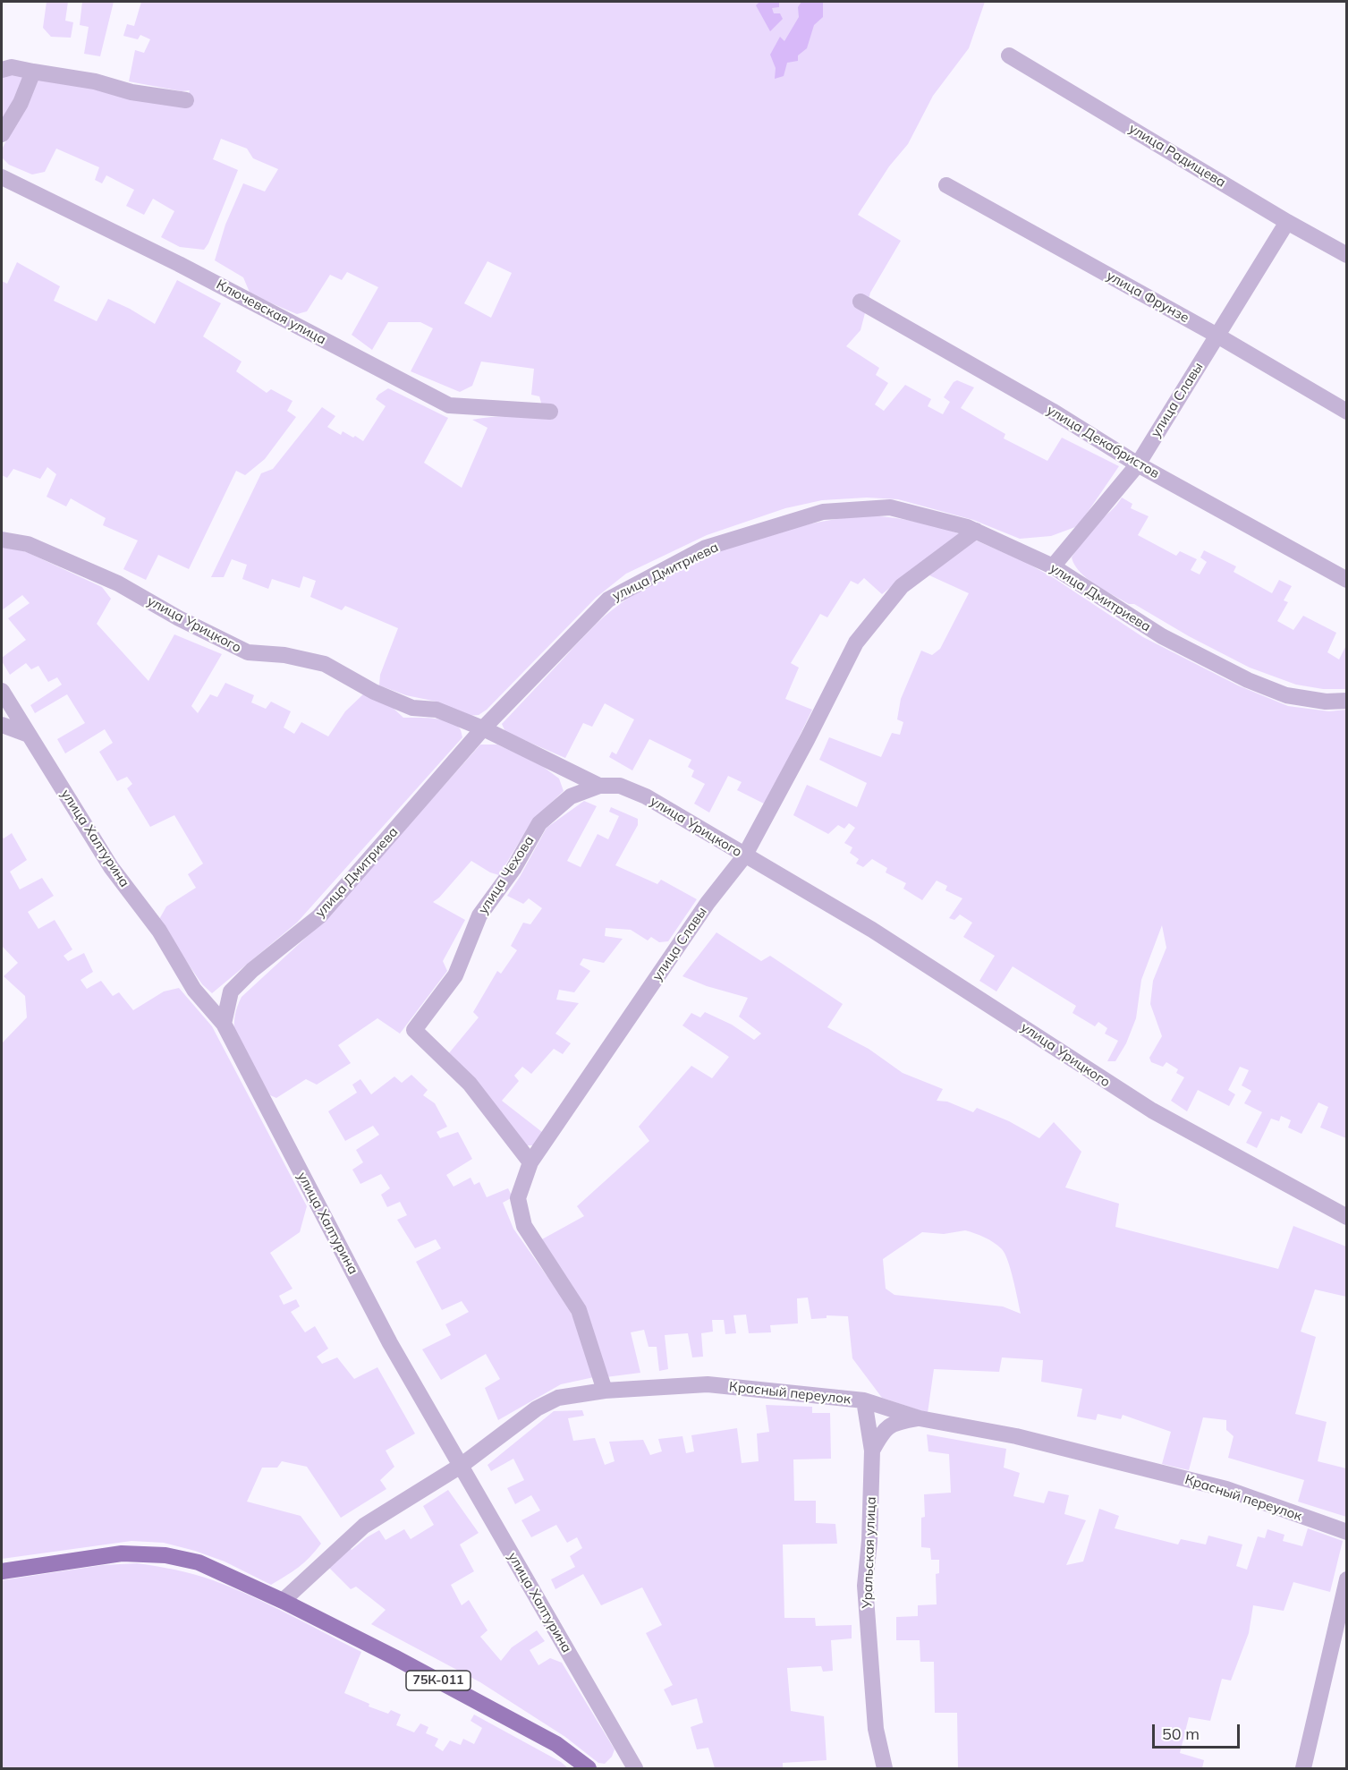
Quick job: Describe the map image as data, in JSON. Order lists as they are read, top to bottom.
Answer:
{
  "streets": {
    "main road": ["75К-011"],
    "street": [
      "улица Радищева",
      "улица Фрунзе",
      "Ключевская улица",
      "улица Славы",
      "улица Декабристов",
      "улица Дмитриева",
      "улица Урицкого",
      "улица Халтурина",
      "улица Чехова",
      "Красный переулок",
      "Уральская улица"
    ]
  },
  "crossings": [
    ["улица Радищева", "улица Славы"],
    ["улица Фрунзе", "улица Славы"],
    ["улица Славы", "улица Декабристов"],
    ["улица Славы", "улица Дмитриева"],
    ["улица Славы", "улица Урицкого"],
    ["улица Славы", "улица Чехова"],
    ["улица Славы", "Красный переулок"],
    ["улица Дмитриева", "улица Урицкого"],
    ["улица Дмитриева", "улица Халтурина"],
    ["улица Урицкого", "улица Чехова"],
    ["улица Халтурина", "Красный переулок"],
    ["Красный переулок", "Уральская улица"],
    ["Красный переулок", "75К-011"]
  ],
  "scale_bar": "50 m"
}
